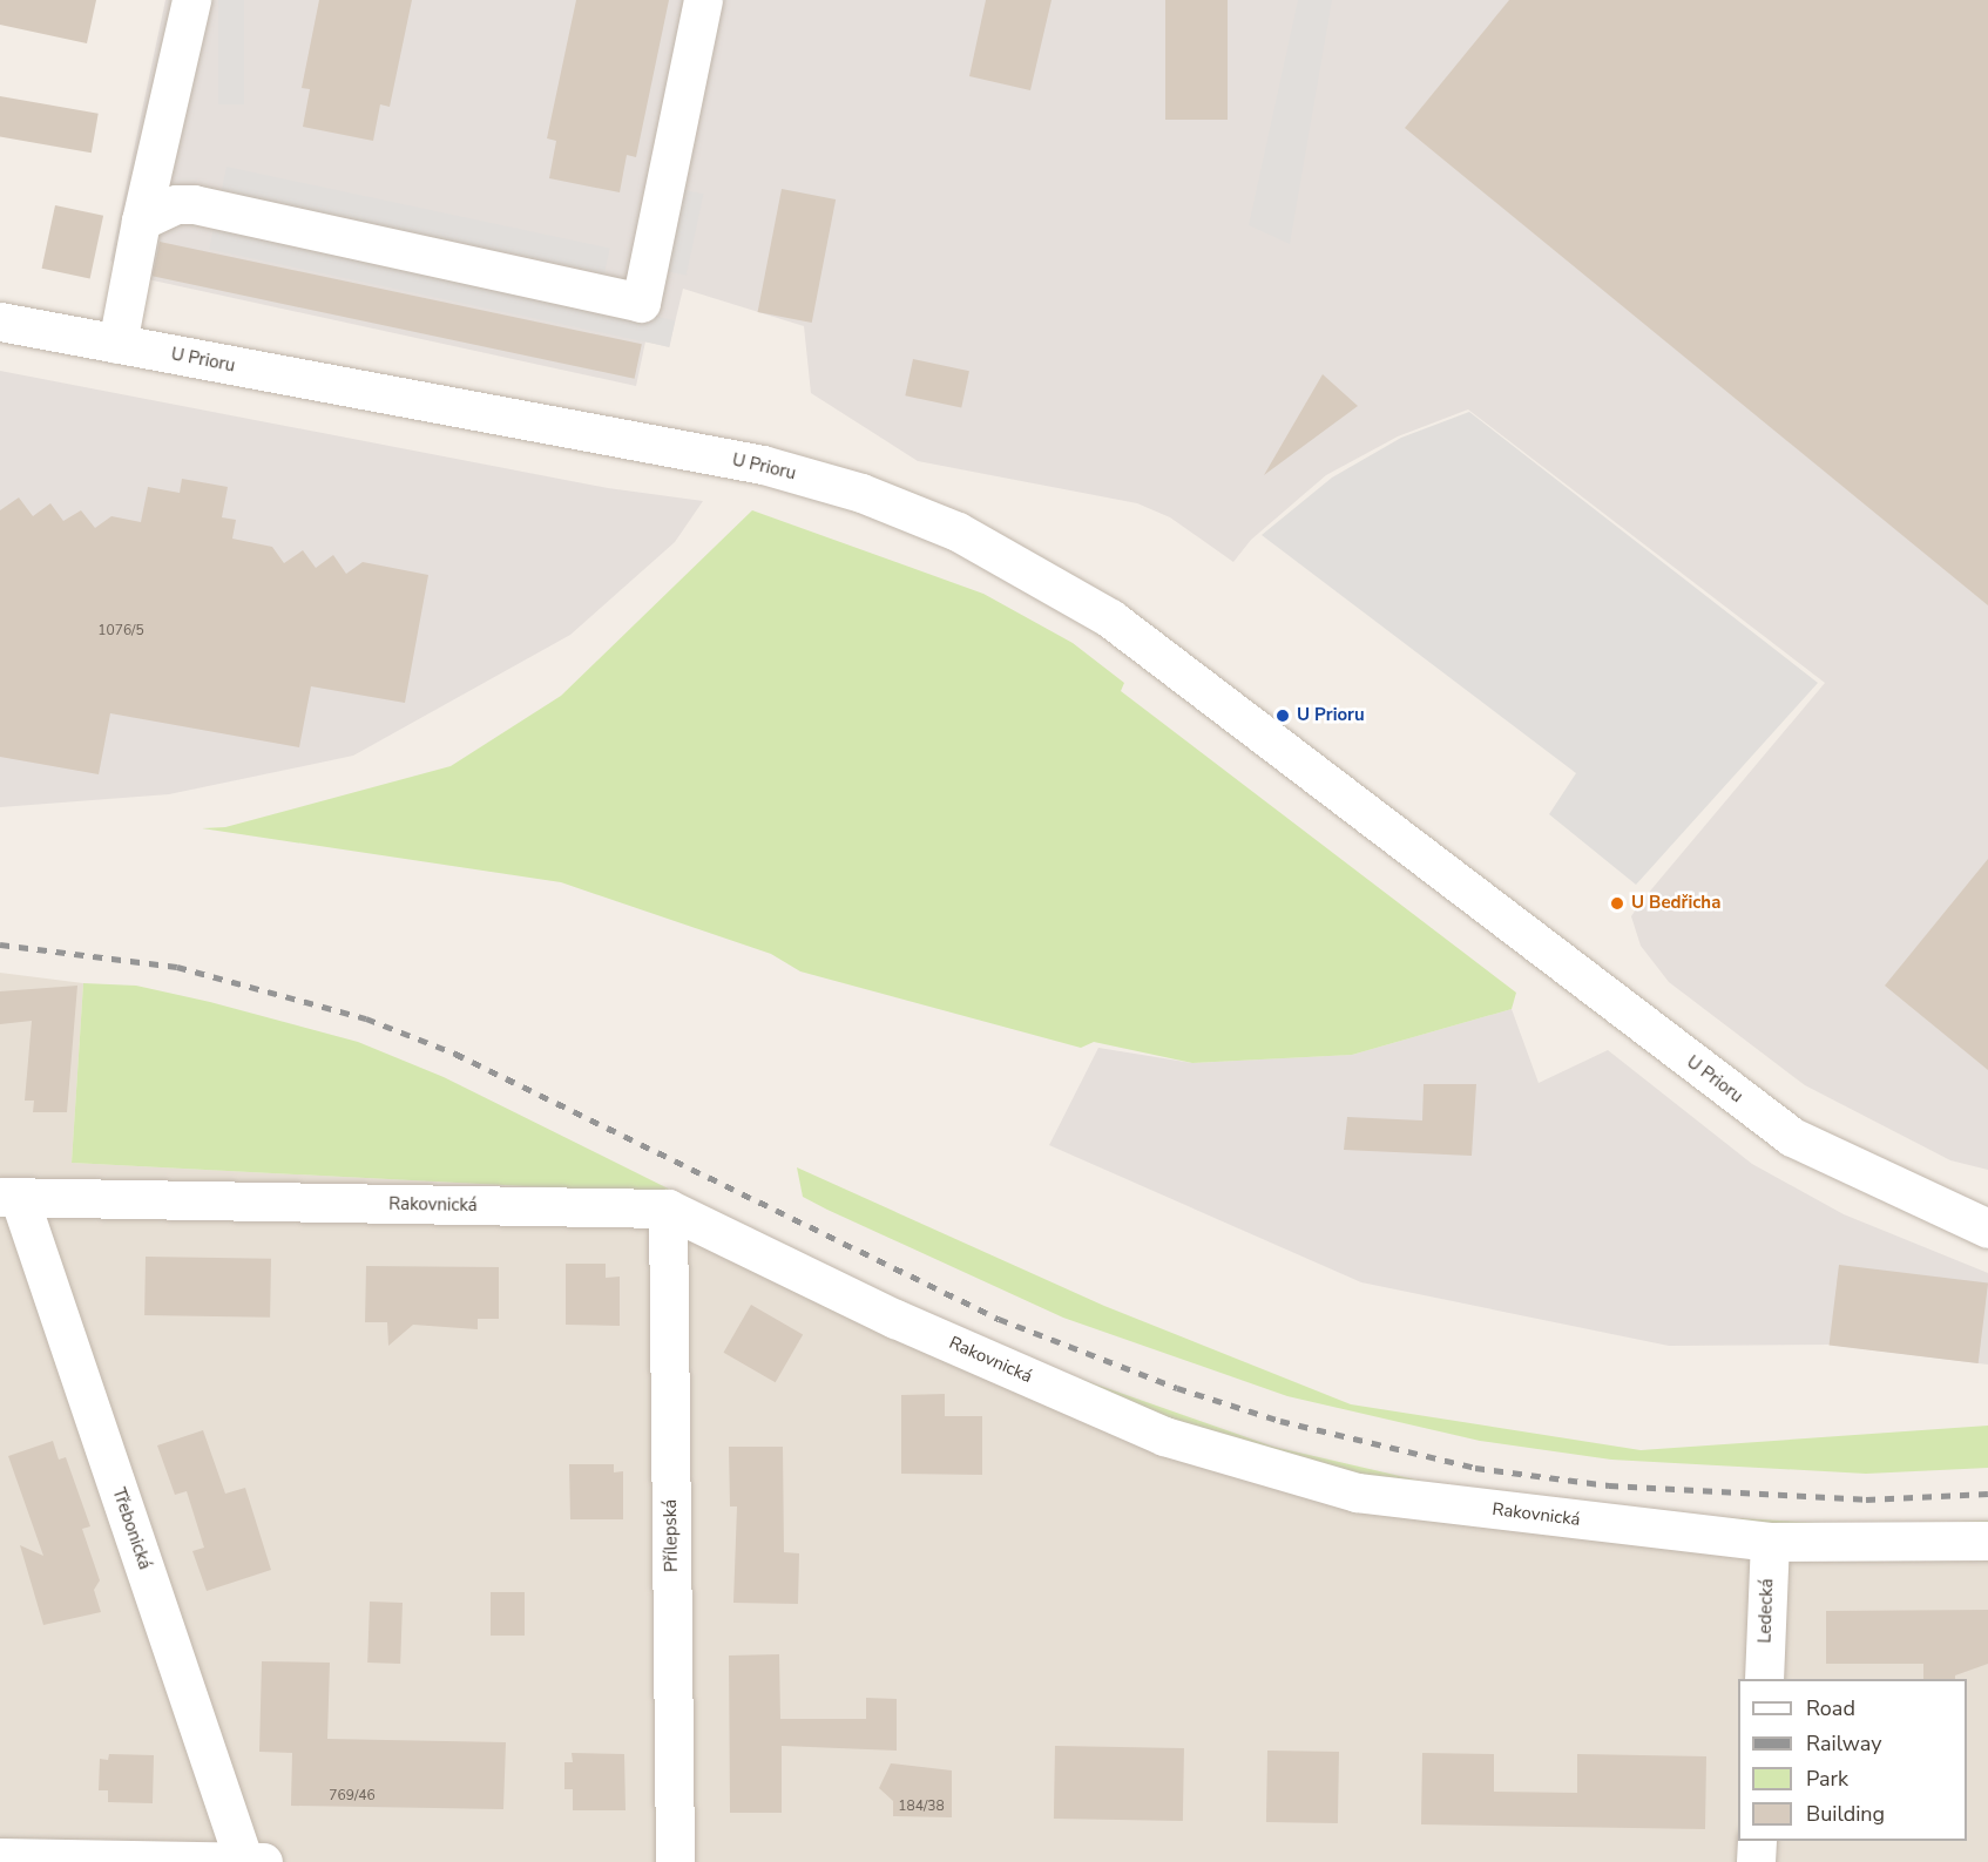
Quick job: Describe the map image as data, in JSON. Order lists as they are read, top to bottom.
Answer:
{
  "streets": {
    "street": [
      "U Prioru",
      "Rakovnická",
      "Třebonická",
      "Přílepská",
      "Ledecká"
    ]
  },
  "crossings": [
    ["Rakovnická", "Třebonická"],
    ["Rakovnická", "Přílepská"],
    ["Rakovnická", "Ledecká"]
  ],
  "places": ["U Prioru", "U Bedřicha"],
  "house_numbers": ["1076/5", "769/46", "184/38"],
  "legend": [
    "Road",
    "Railway",
    "Park",
    "Building"
  ]
}
